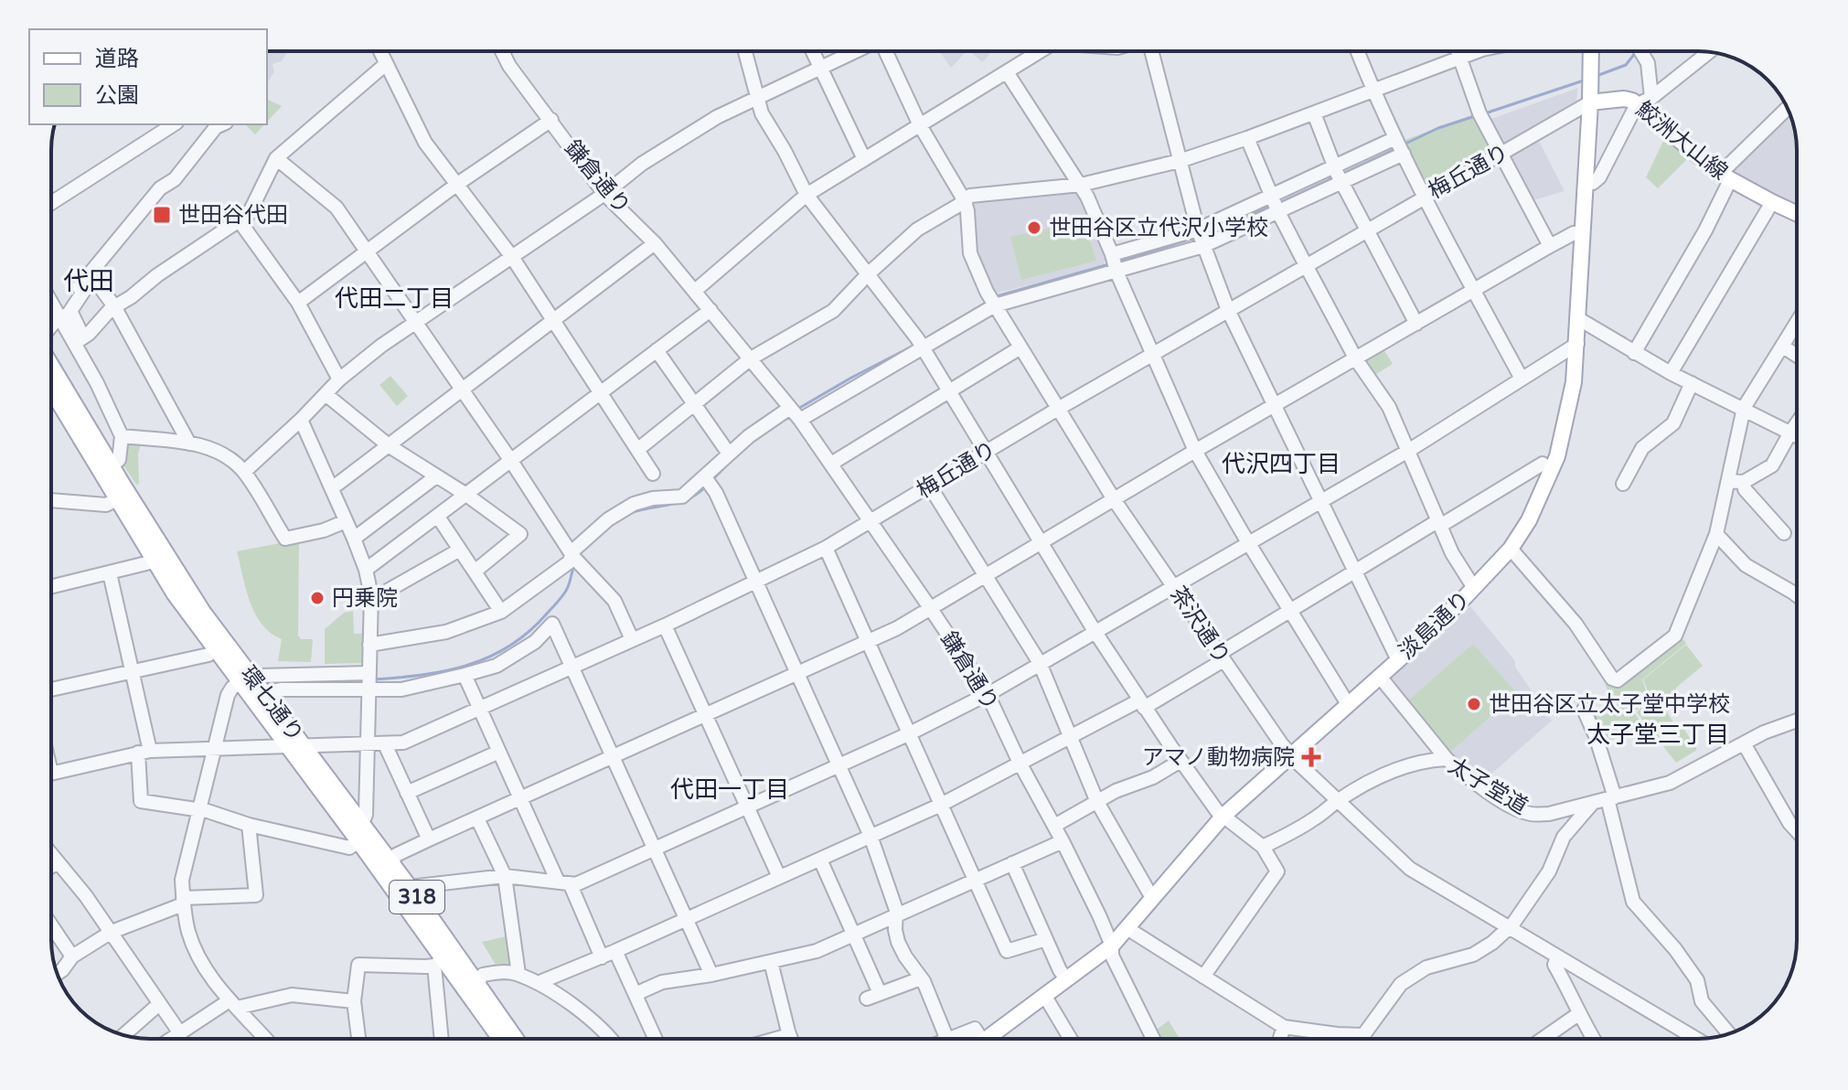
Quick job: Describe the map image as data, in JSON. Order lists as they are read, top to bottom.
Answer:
{
  "streets": {
    "main road": [
      "鮫洲大山線",
      "淡島通り",
      "環七通り",
      "318"
    ],
    "street": [
      "梅丘通り",
      "鎌倉通り",
      "茶沢通り",
      "太子堂道"
    ]
  },
  "crossings": [
    ["鮫洲大山線", "梅丘通り"],
    ["鮫洲大山線", "淡島通り"],
    ["梅丘通り", "鎌倉通り"],
    ["梅丘通り", "茶沢通り"],
    ["梅丘通り", "淡島通り"],
    ["梅丘通り", "環七通り"],
    ["鎌倉通り", "淡島通り"],
    ["茶沢通り", "淡島通り"],
    ["茶沢通り", "太子堂道"]
  ],
  "districts": [
    "代田",
    "代田二丁目",
    "代沢四丁目",
    "太子堂三丁目",
    "代田一丁目"
  ],
  "places": {
    "transit": ["世田谷代田"],
    "other": ["世田谷区立代沢小学校", "円乗院", "世田谷区立太子堂中学校"],
    "health": ["アマノ動物病院"]
  },
  "legend": ["道路", "公園"]
}
